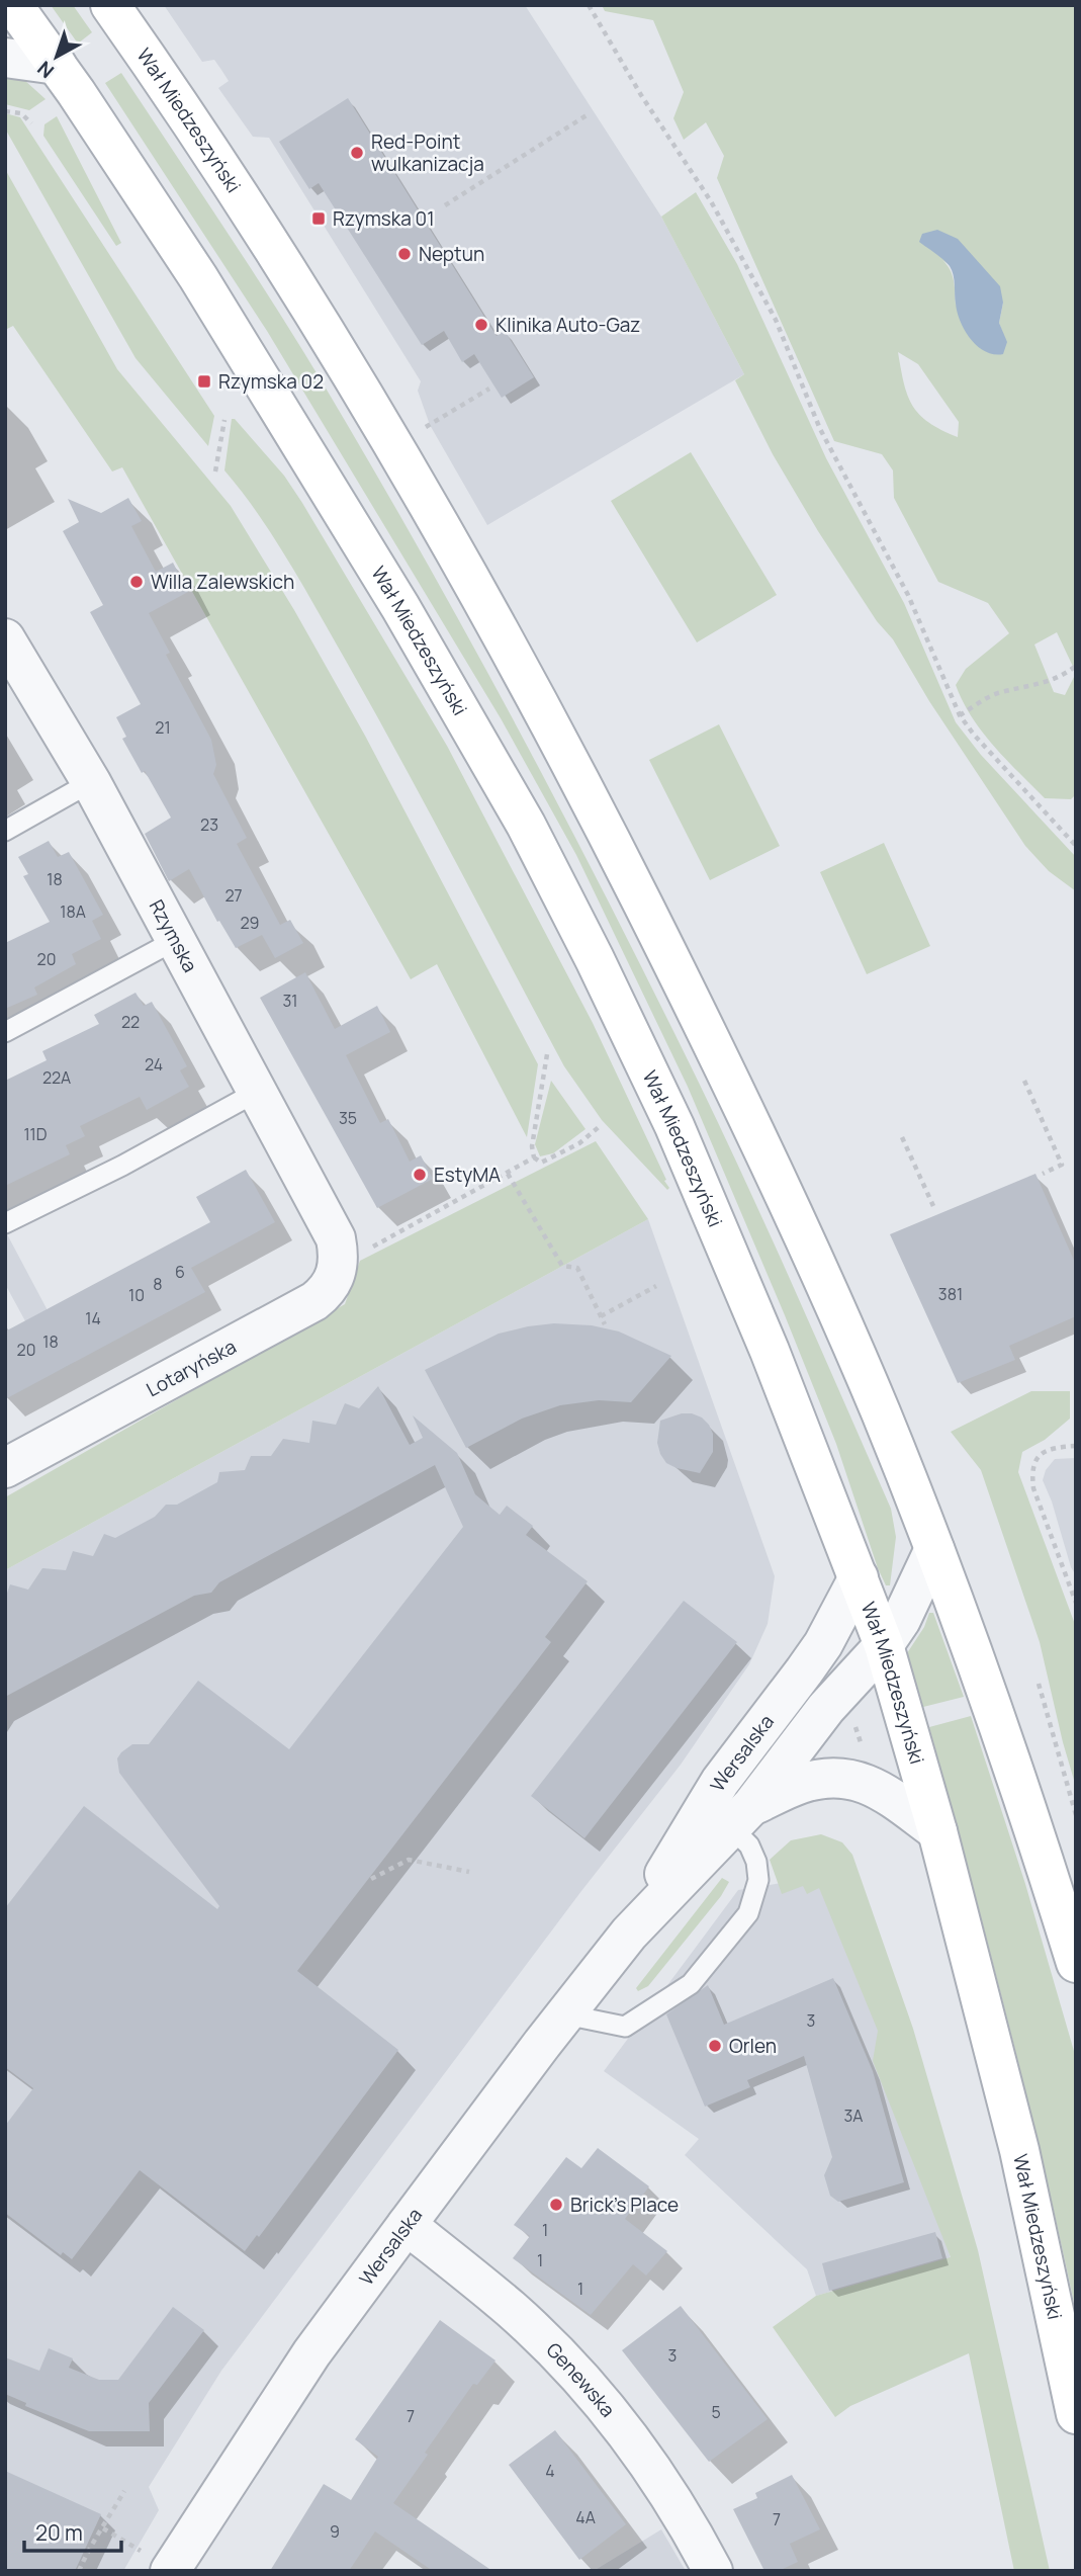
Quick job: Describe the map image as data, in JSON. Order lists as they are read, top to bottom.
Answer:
{
  "streets": {
    "main road": ["Wał Miedzeszyński"],
    "street": [
      "Rzymska",
      "Lotaryńska",
      "Wersalska",
      "Genewska"
    ]
  },
  "crossings": [
    ["Wał Miedzeszyński", "Wersalska"],
    ["Rzymska", "Lotaryńska"],
    ["Wersalska", "Genewska"]
  ],
  "places": {
    "other": [
      "Red-Point wulkanizacja",
      "Neptun",
      "Klinika Auto-Gaz",
      "Willa Zalewskich",
      "EstyMA",
      "Orlen",
      "Brick's Place"
    ],
    "transit": ["Rzymska 01", "Rzymska 02"]
  },
  "house_numbers": [
    "21",
    "23",
    "18",
    "27",
    "18A",
    "29",
    "20",
    "31",
    "22",
    "24",
    "22A",
    "35",
    "11D",
    "6",
    "8",
    "381",
    "10",
    "14",
    "18",
    "20",
    "3",
    "3A",
    "1",
    "1",
    "1",
    "3",
    "5",
    "7",
    "4",
    "4A",
    "7",
    "9"
  ],
  "scale_bar": "20 m",
  "north": "bottom left"
}
